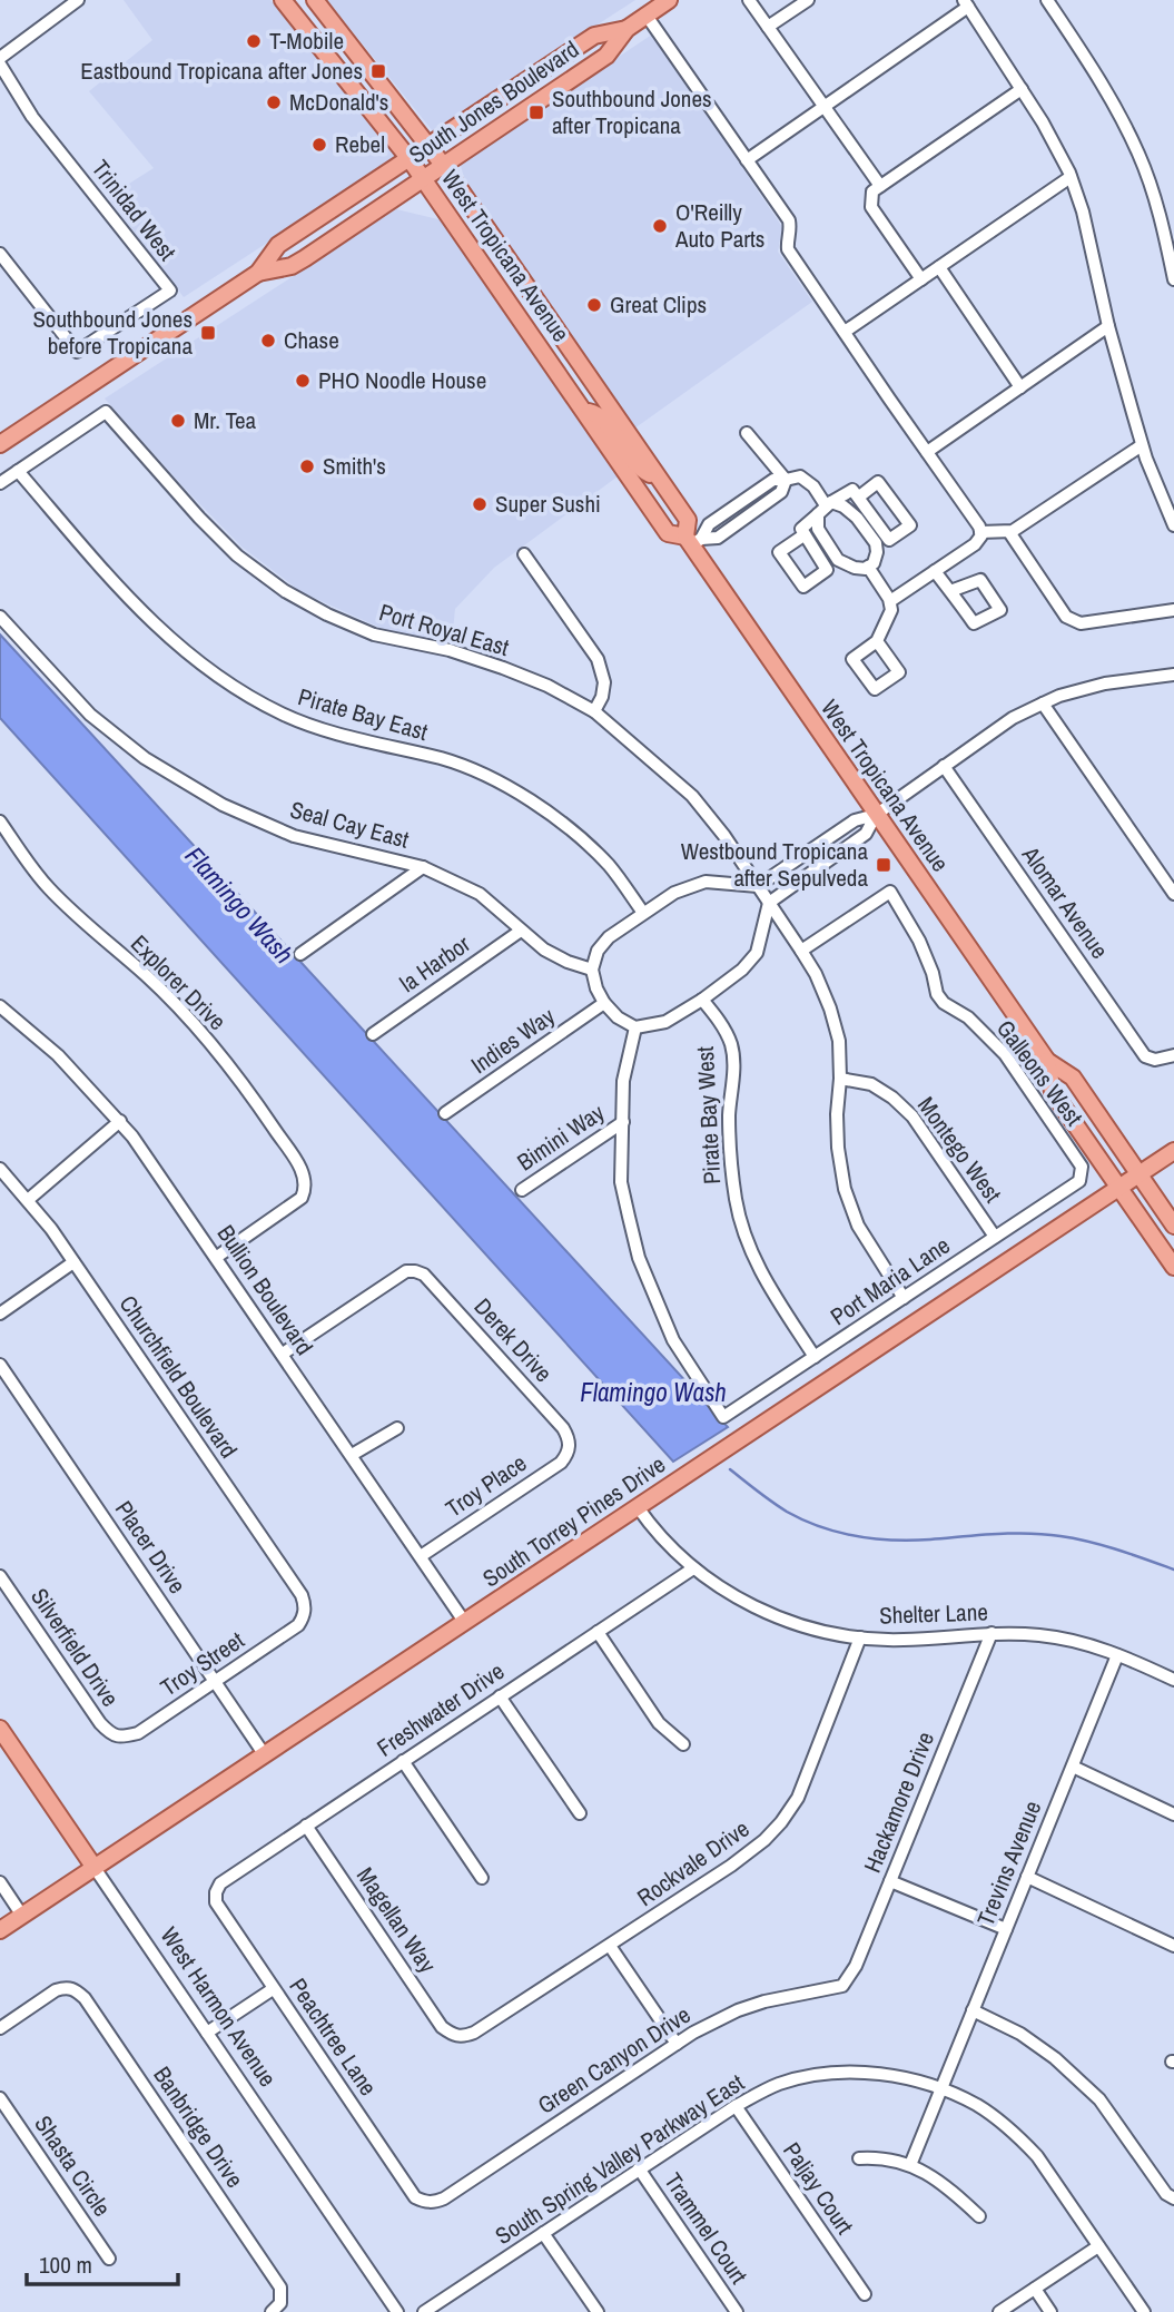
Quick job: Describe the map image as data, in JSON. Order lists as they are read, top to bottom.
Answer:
{
  "streets": {
    "main road": [
      "South Jones Boulevard",
      "West Tropicana Avenue",
      "South Torrey Pines Drive",
      "West Harmon Avenue"
    ],
    "street": [
      "Trinidad West",
      "Port Royal East",
      "Pirate Bay East",
      "Seal Cay East",
      "Alomar Avenue",
      "la Harbor",
      "Explorer Drive",
      "Indies Way",
      "Galleons West",
      "Pirate Bay West",
      "Bimini Way",
      "Montego West",
      "Port Maria Lane",
      "Bullion Boulevard",
      "Derek Drive",
      "Churchfield Boulevard",
      "Troy Place",
      "Placer Drive",
      "Shelter Lane",
      "Silverfield Drive",
      "Troy Street",
      "Freshwater Drive",
      "Hackamore Drive",
      "Rockvale Drive",
      "Trevins Avenue",
      "Magellan Way",
      "Peachtree Lane",
      "Green Canyon Drive",
      "Banbridge Drive",
      "South Spring Valley Parkway East",
      "Shasta Circle",
      "Paljay Court",
      "Trammel Court"
    ]
  },
  "crossings": [
    ["South Jones Boulevard", "West Tropicana Avenue"],
    ["West Tropicana Avenue", "South Torrey Pines Drive"],
    ["Port Royal East", "Pirate Bay East"],
    ["Port Royal East", "Galleons West"],
    ["Port Royal East", "Montego West"],
    ["Port Royal East", "Port Maria Lane"],
    ["Seal Cay East", "la Harbor"],
    ["Explorer Drive", "Bullion Boulevard"],
    ["Galleons West", "Port Maria Lane"],
    ["Pirate Bay West", "Port Maria Lane"],
    ["Bimini Way", "Port Maria Lane"],
    ["Montego West", "Port Maria Lane"],
    ["Bullion Boulevard", "Derek Drive"],
    ["Bullion Boulevard", "Troy Place"],
    ["Bullion Boulevard", "South Torrey Pines Drive"],
    ["Derek Drive", "Troy Place"],
    ["Churchfield Boulevard", "Troy Street"],
    ["South Torrey Pines Drive", "Placer Drive"],
    ["South Torrey Pines Drive", "Shelter Lane"],
    ["South Torrey Pines Drive", "West Harmon Avenue"],
    ["Placer Drive", "Troy Street"],
    ["Shelter Lane", "Freshwater Drive"],
    ["Shelter Lane", "Hackamore Drive"],
    ["Shelter Lane", "Rockvale Drive"],
    ["Shelter Lane", "Trevins Avenue"],
    ["Silverfield Drive", "Troy Street"],
    ["Freshwater Drive", "Magellan Way"],
    ["Freshwater Drive", "Peachtree Lane"],
    ["Hackamore Drive", "Green Canyon Drive"],
    ["Rockvale Drive", "Magellan Way"],
    ["Trevins Avenue", "South Spring Valley Parkway East"],
    ["Peachtree Lane", "Green Canyon Drive"],
    ["South Spring Valley Parkway East", "Paljay Court"],
    ["South Spring Valley Parkway East", "Trammel Court"]
  ],
  "water": ["Flamingo Wash"],
  "places": {
    "other": [
      "T-Mobile",
      "McDonald's",
      "Rebel",
      "O'Reilly Auto Parts",
      "Great Clips",
      "Chase",
      "PHO Noodle House",
      "Mr. Tea",
      "Smith's",
      "Super Sushi"
    ],
    "transit": [
      "Eastbound Tropicana after Jones",
      "Southbound Jones after Tropicana",
      "Southbound Jones before Tropicana",
      "Westbound Tropicana after Sepulveda"
    ]
  },
  "scale_bar": "100 m"
}
